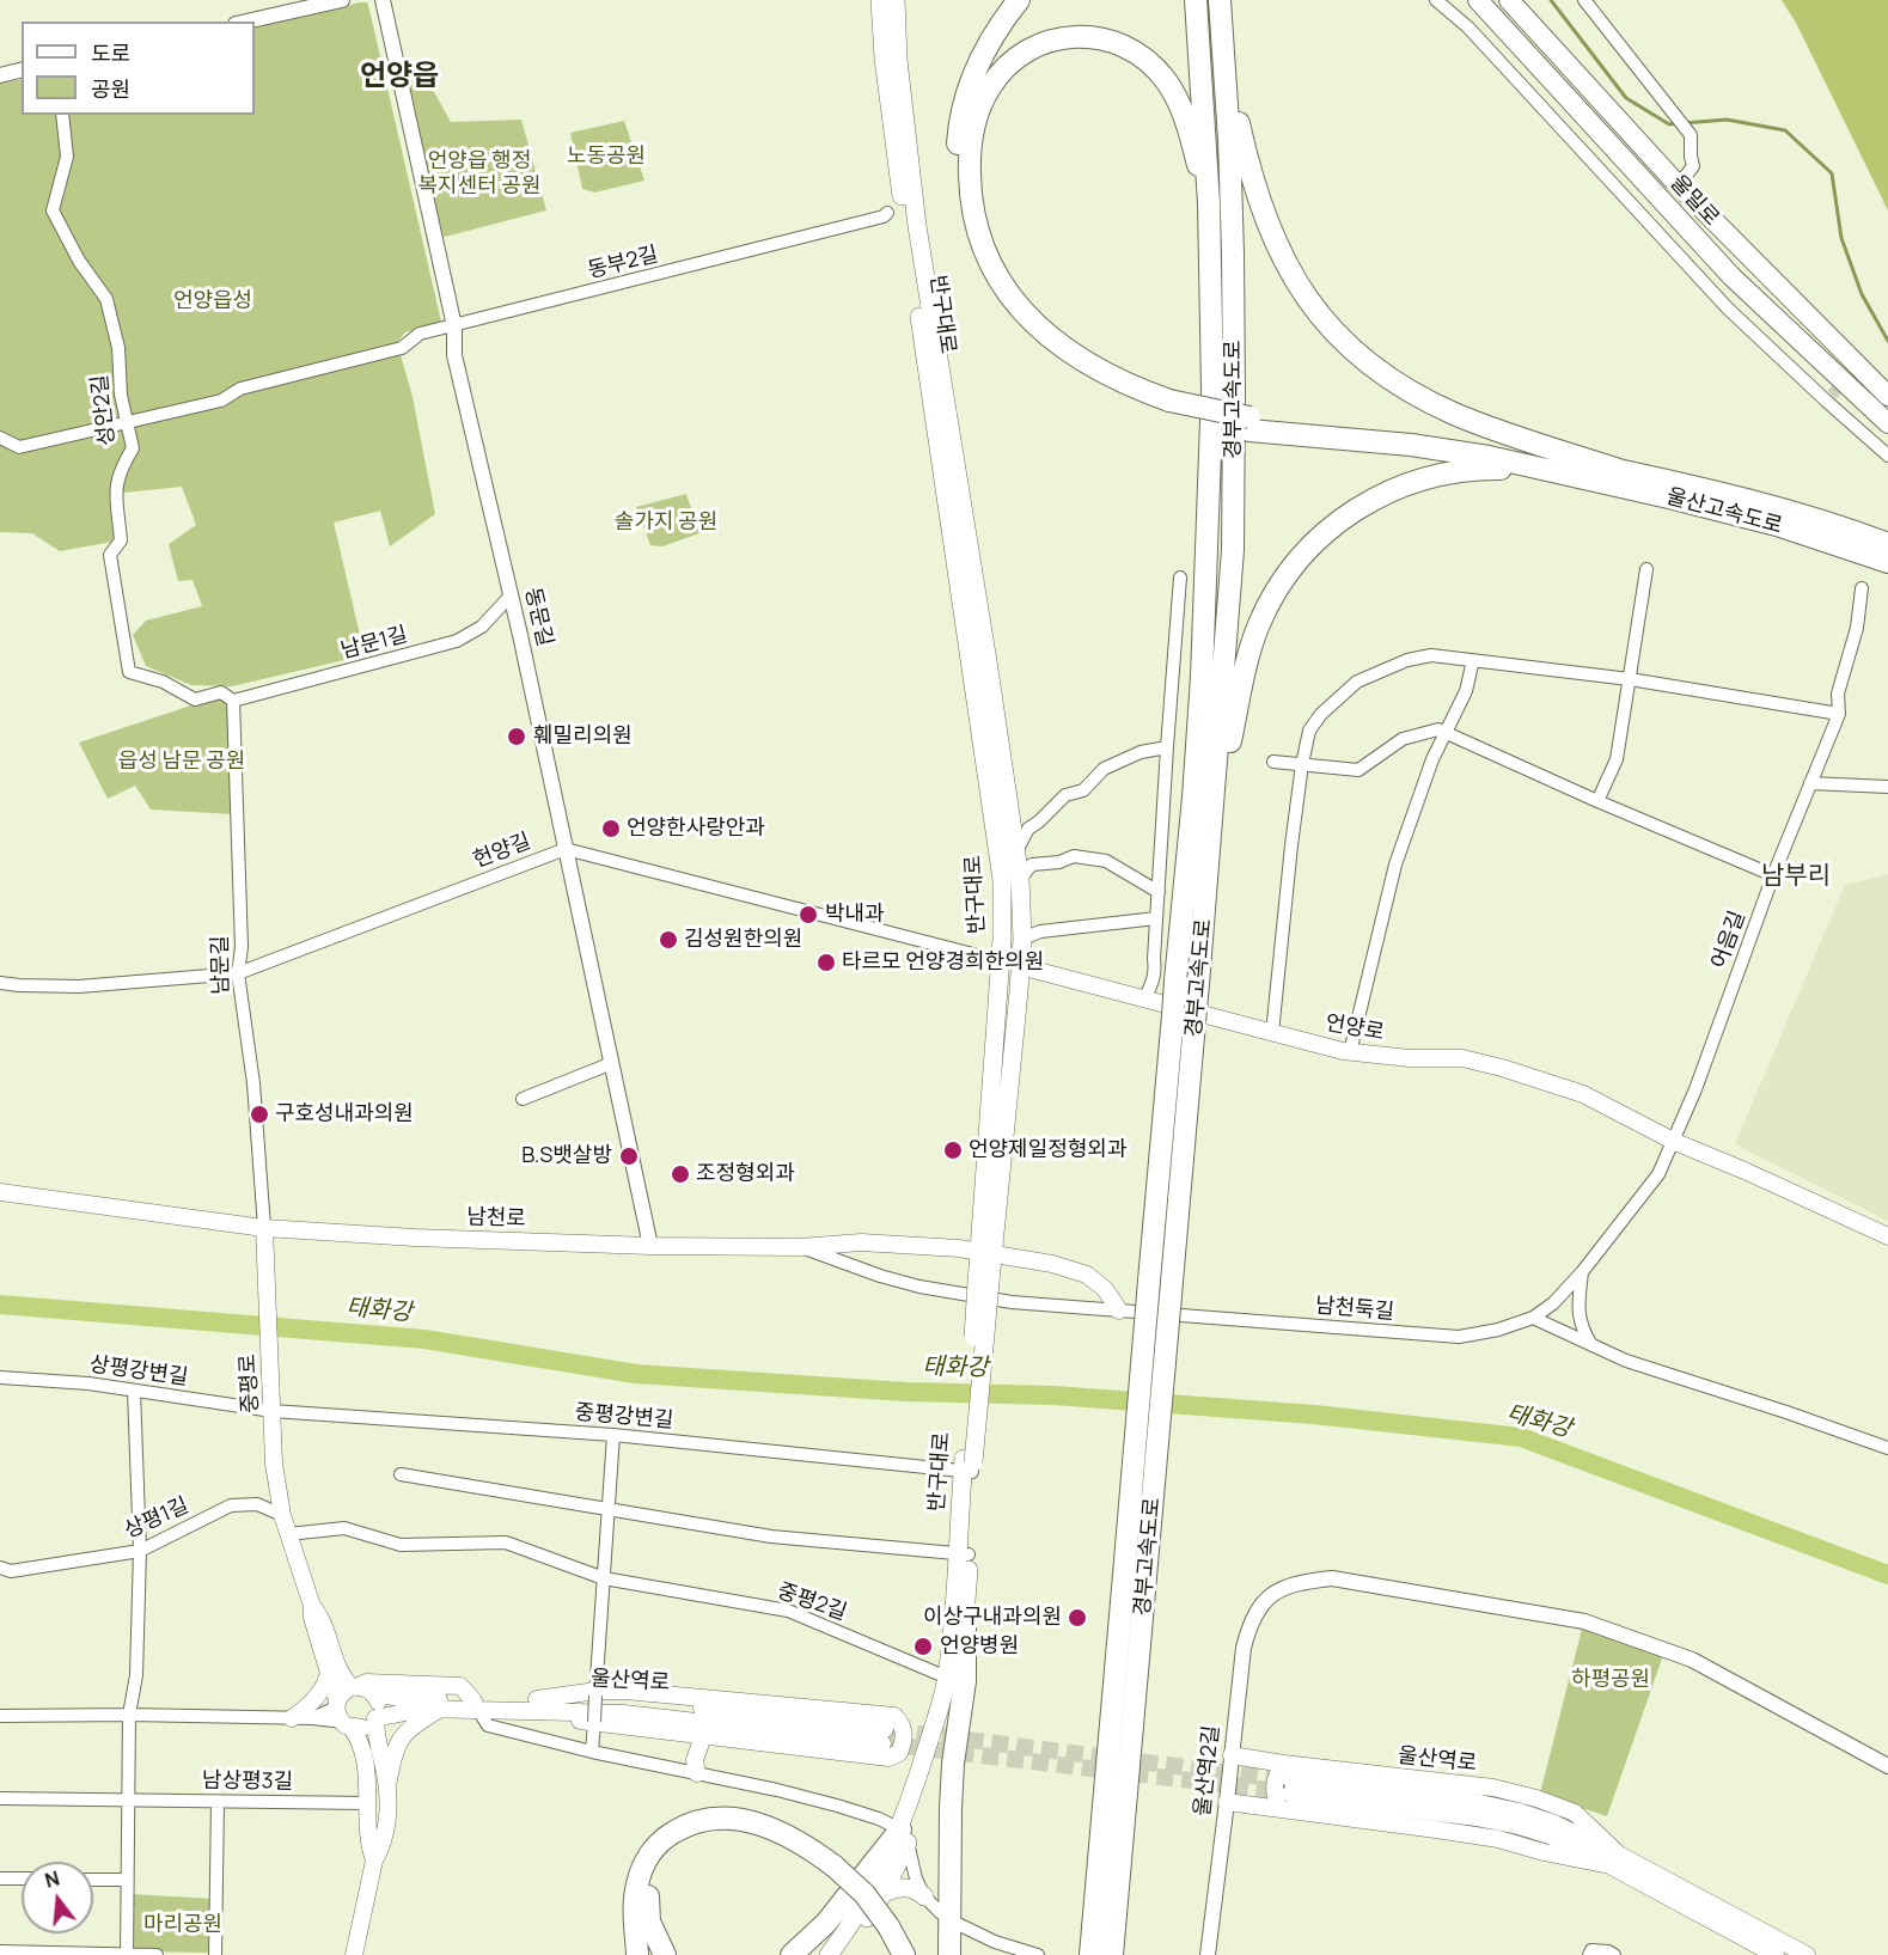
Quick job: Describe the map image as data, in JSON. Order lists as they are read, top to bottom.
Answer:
{
  "streets": {
    "highway": ["울밀로", "경부고속도로", "울산고속도로"],
    "main road": [
      "반구대로",
      "언양로",
      "남천로",
      "중평로",
      "울산역로"
    ],
    "street": [
      "동부2길",
      "성안2길",
      "동문길",
      "남문1길",
      "헌양길",
      "어음길",
      "남문길",
      "남천둑길",
      "상평강변길",
      "중평강변길",
      "상평1길",
      "중평2길",
      "울산역2길",
      "남상평3길"
    ]
  },
  "crossings": [
    ["동부2길", "성안2길"],
    ["동부2길", "동문길"],
    ["반구대로", "헌양길"],
    ["반구대로", "언양로"],
    ["반구대로", "남천로"],
    ["반구대로", "중평강변길"],
    ["반구대로", "중평2길"],
    ["성안2길", "남문1길"],
    ["성안2길", "남문길"],
    ["동문길", "남문1길"],
    ["동문길", "헌양길"],
    ["동문길", "남천로"],
    ["남문1길", "남문길"],
    ["헌양길", "남문길"],
    ["헌양길", "언양로"],
    ["어음길", "언양로"],
    ["남문길", "남천로"],
    ["남문길", "중평로"],
    ["남천로", "남천둑길"],
    ["남천로", "중평로"],
    ["상평강변길", "중평로"],
    ["상평강변길", "중평강변길"],
    ["중평로", "중평강변길"],
    ["중평로", "상평1길"],
    ["중평로", "중평2길"],
    ["울산역로", "울산역2길"]
  ],
  "districts": ["언양읍", "남부리"],
  "water": ["태화강"],
  "parks": [
    "노동공원",
    "언양읍 행정 복지센터 공원",
    "언양읍성",
    "솔가지 공원",
    "읍성 남문 공원",
    "하평공원",
    "마리공원"
  ],
  "places": [
    "훼밀리의원",
    "언양한사랑안과",
    "박내과",
    "김성원한의원",
    "타르모 언양경희한의원",
    "구호성내과의원",
    "언양제일정형외과",
    "B.S뱃살방",
    "조정형외과",
    "이상구내과의원",
    "언양병원"
  ],
  "legend": ["도로", "공원"],
  "north": "top"
}
